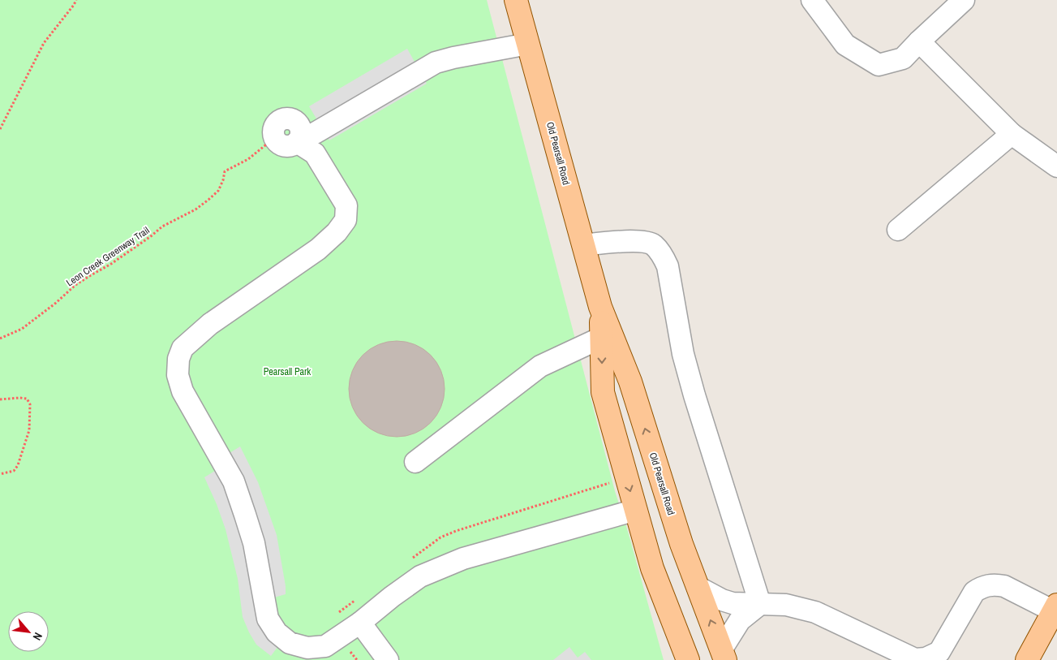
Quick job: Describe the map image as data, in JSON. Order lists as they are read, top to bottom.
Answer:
{
  "streets": {
    "main road": ["Old Pearsall Road"],
    "path": ["Leon Creek Greenway Trail"]
  },
  "parks": ["Pearsall Park"],
  "north": "bottom right"
}
